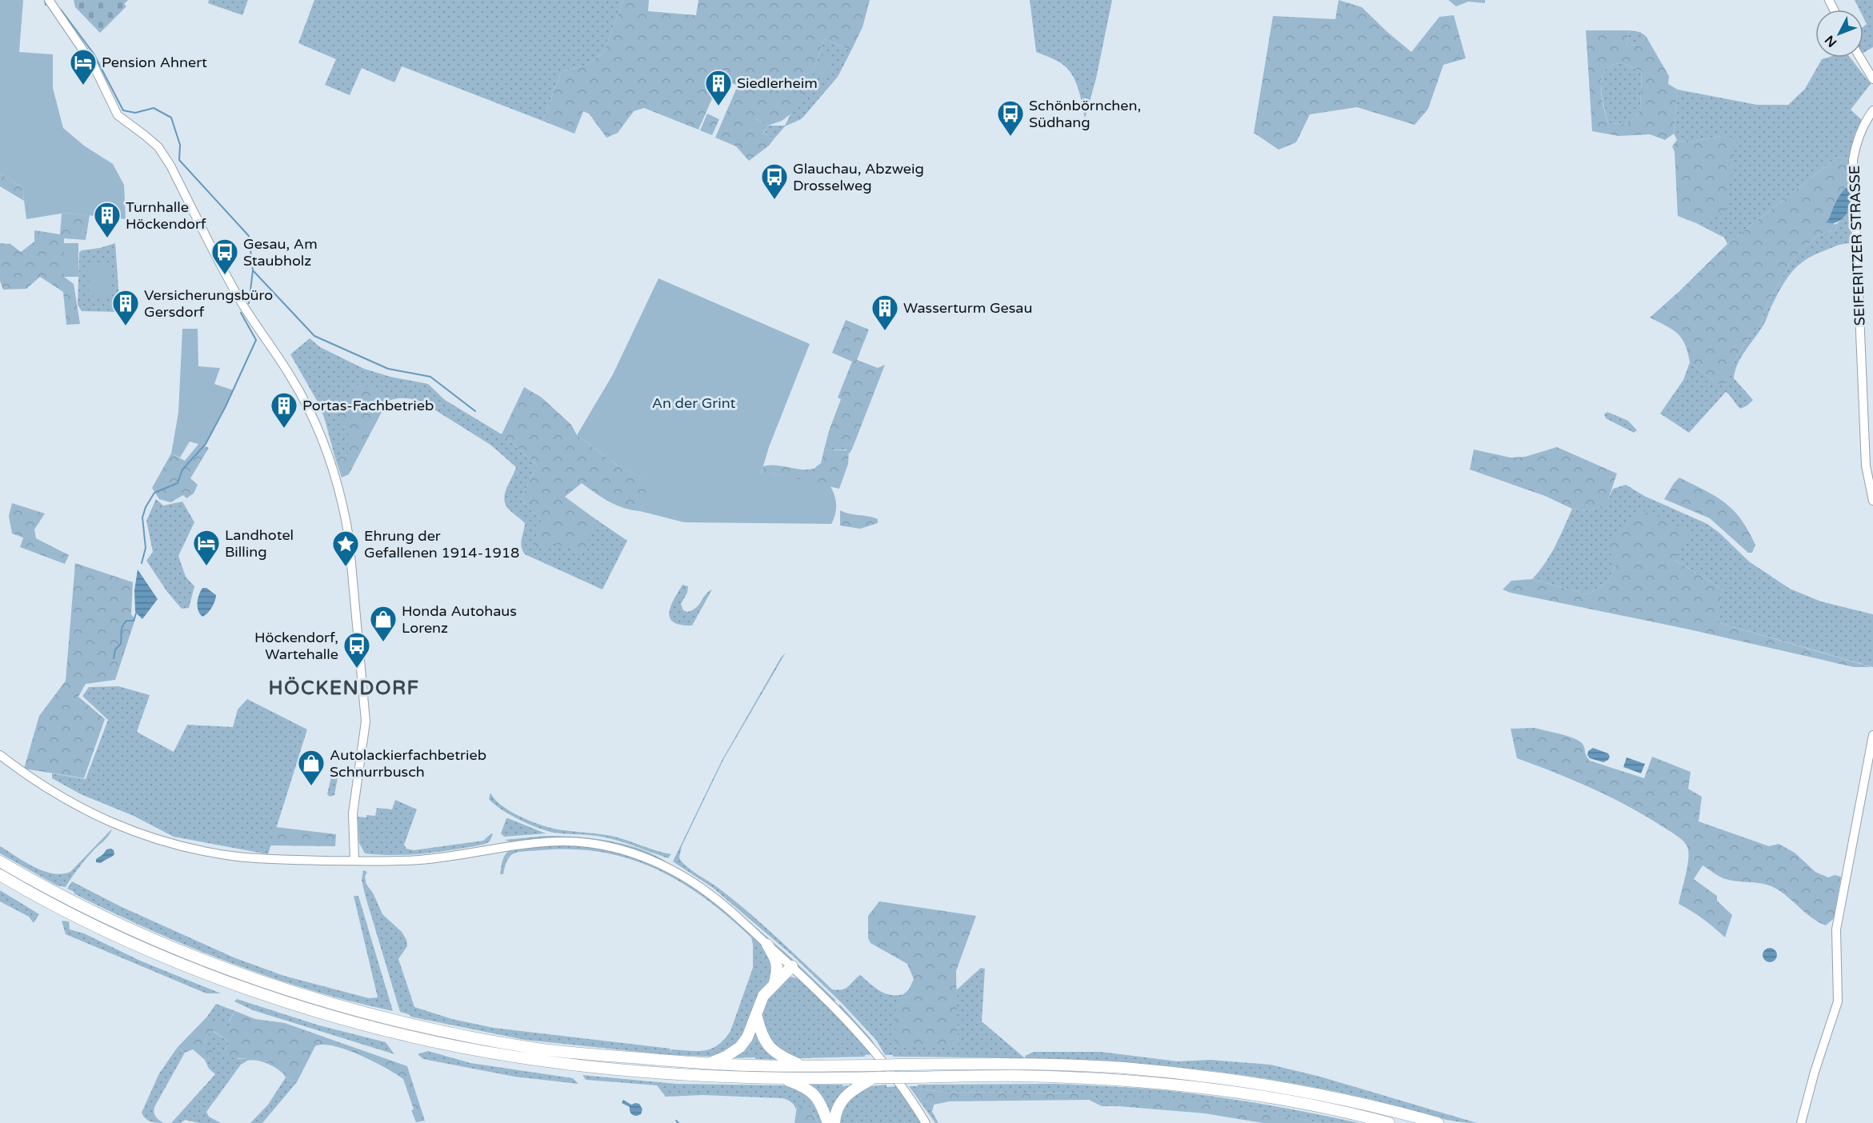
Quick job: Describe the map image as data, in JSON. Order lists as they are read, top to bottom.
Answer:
{
  "streets": {
    "street": ["SEIFERITZER STRASSE"]
  },
  "districts": ["HÖCKENDORF"],
  "parks": ["An der Grint"],
  "places": {
    "hotel": ["Pension Ahnert", "Landhotel Billing"],
    "building": [
      "Siedlerheim",
      "Turnhalle Höckendorf",
      "Versicherungsbüro Gersdorf",
      "Wasserturm Gesau",
      "Portas-Fachbetrieb"
    ],
    "bus stop": [
      "Schönbörnchen, Südhang",
      "Glauchau, Abzweig Drosselweg",
      "Gesau, Am Staubholz",
      "Höckendorf, Wartehalle"
    ],
    "place": ["Ehrung der Gefallenen 1914-1918"],
    "shop": ["Honda Autohaus Lorenz", "Autolackierfachbetrieb Schnurrbusch"]
  },
  "north": "bottom left"
}
